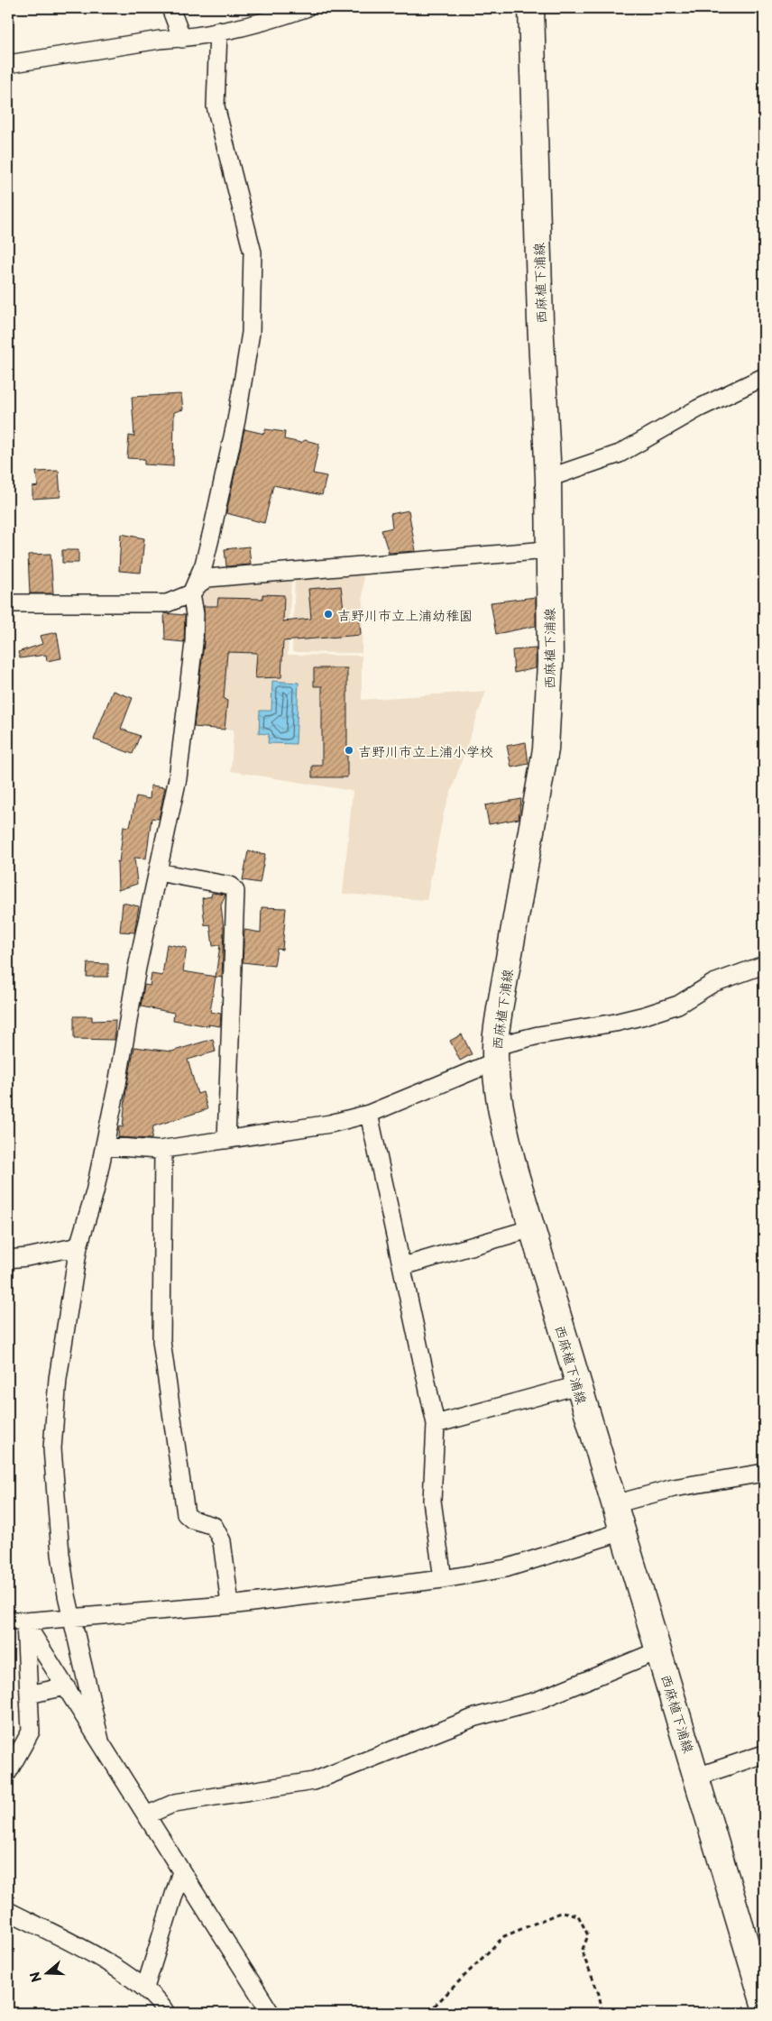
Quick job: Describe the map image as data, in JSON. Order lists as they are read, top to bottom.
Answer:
{
  "streets": {
    "main road": ["西麻植下浦線"]
  },
  "places": ["吉野川市立上浦幼稚園", "吉野川市立上浦小学校"],
  "north": "left"
}
